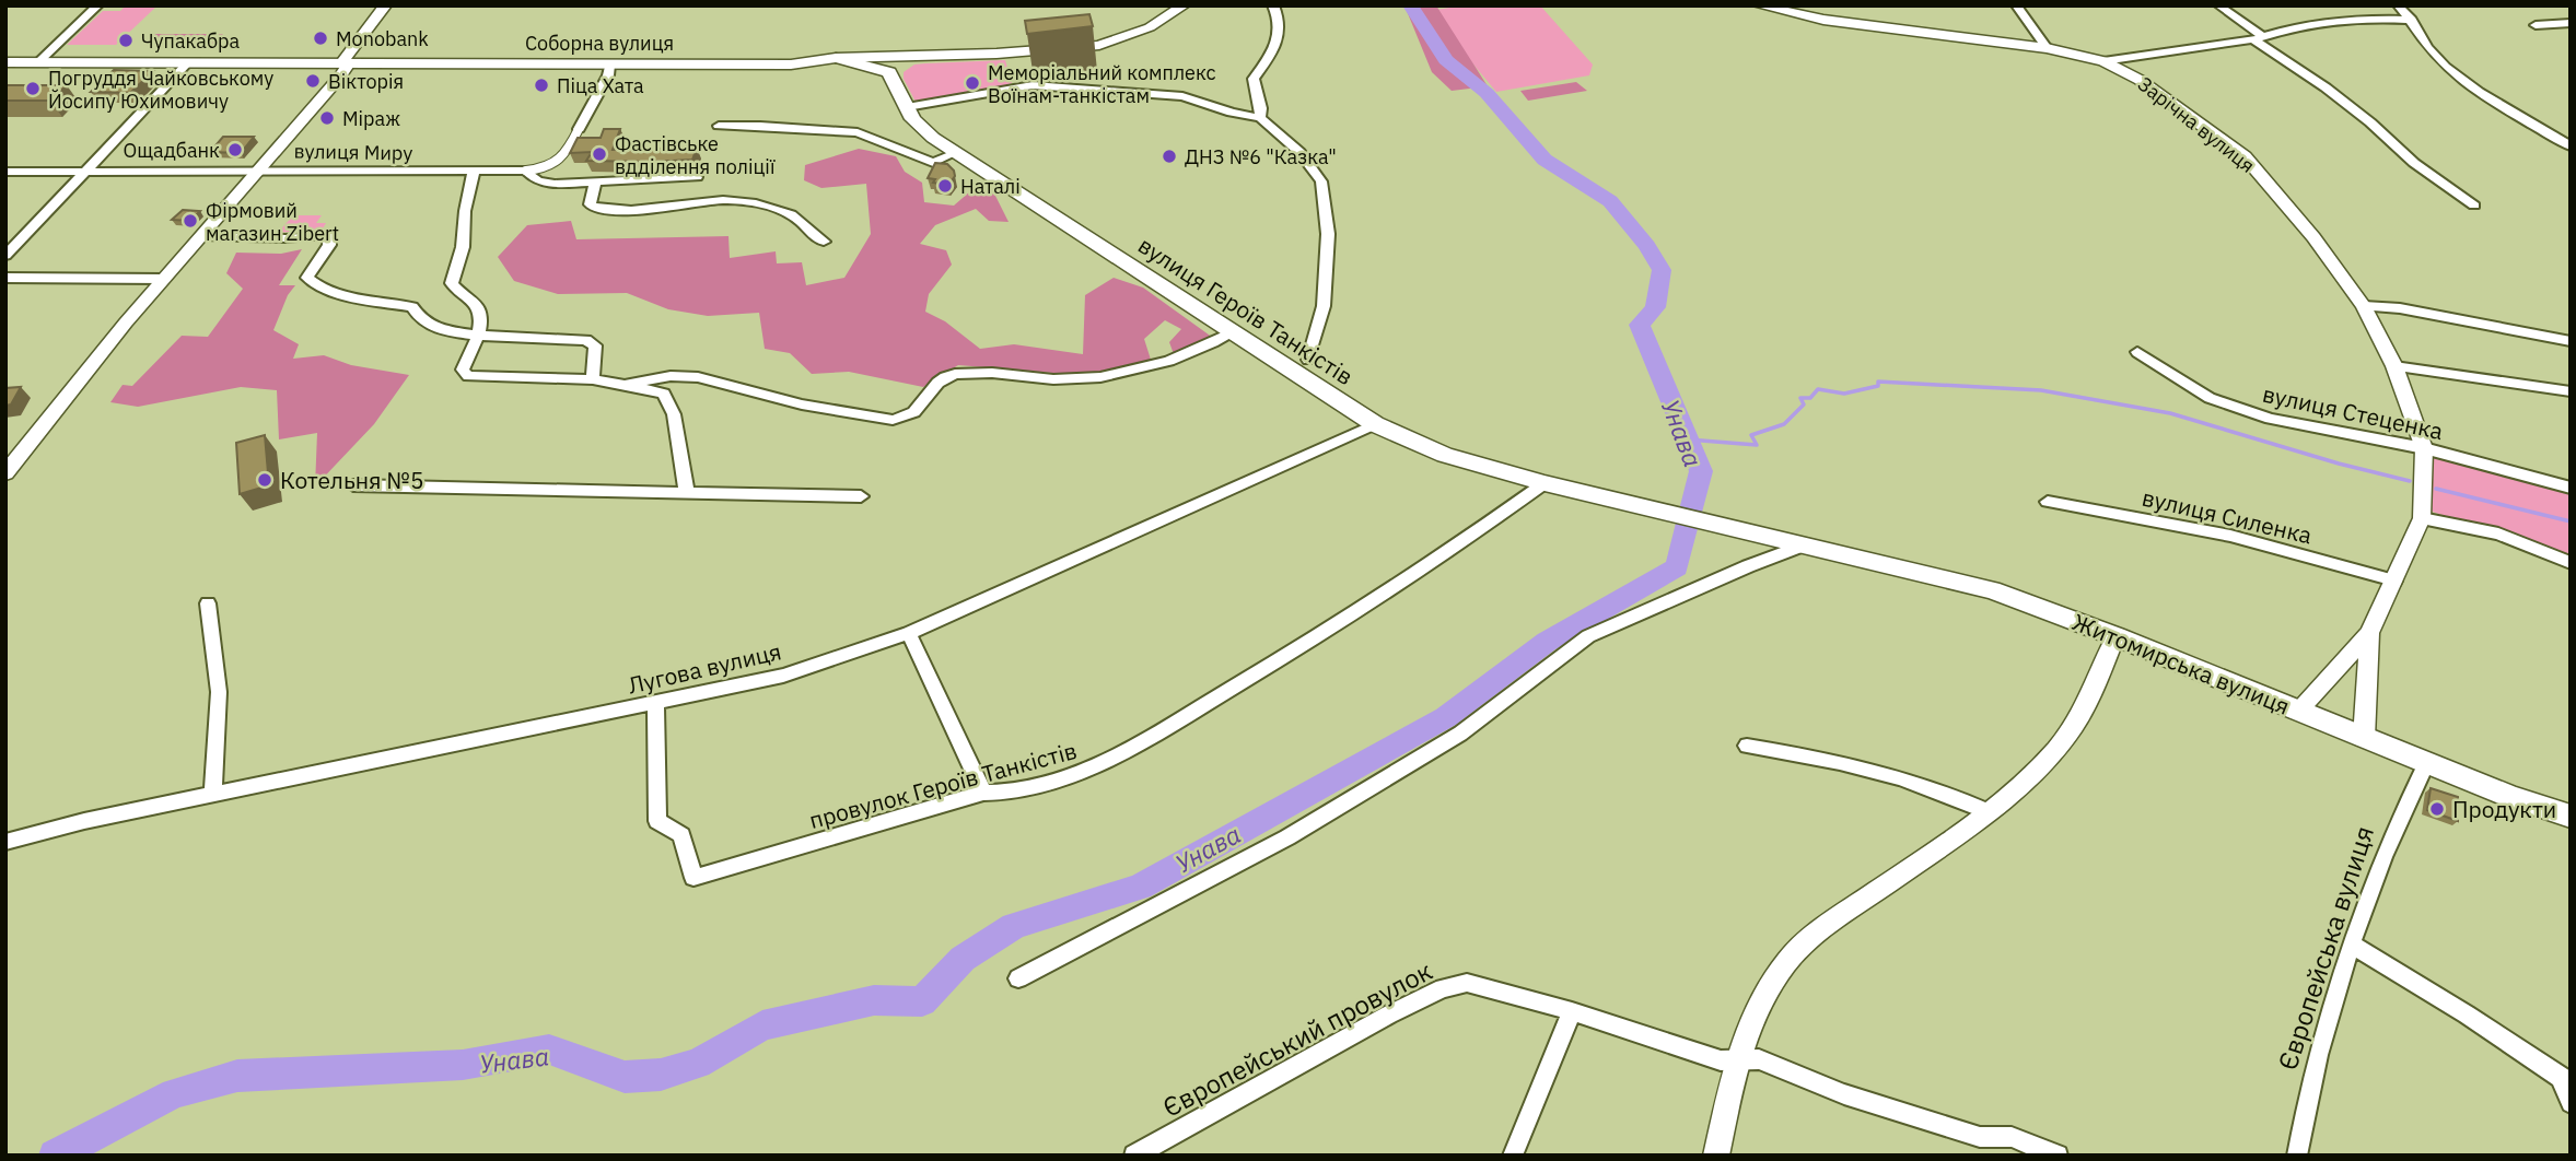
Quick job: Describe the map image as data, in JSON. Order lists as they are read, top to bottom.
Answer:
{
  "streets": {
    "main road": ["Соборна вулиця", "вулиця Героїв Танкістів", "Житомирська вулиця"],
    "street": [
      "Зарічна вулиця",
      "вулиця Миру",
      "вулиця Стеценка",
      "вулиця Силенка",
      "Лугова вулиця",
      "провулок Героїв Танкістів",
      "Європейська вулиця",
      "Європейський провулок"
    ]
  },
  "crossings": [
    ["Зарічна вулиця", "вулиця Стеценка"],
    ["Зарічна вулиця", "вулиця Силенка"],
    ["Зарічна вулиця", "Житомирська вулиця"],
    ["вулиця Героїв Танкістів", "Житомирська вулиця"],
    ["вулиця Героїв Танкістів", "Лугова вулиця"],
    ["вулиця Героїв Танкістів", "провулок Героїв Танкістів"],
    ["Житомирська вулиця", "Європейська вулиця"],
    ["Лугова вулиця", "провулок Героїв Танкістів"]
  ],
  "water": ["Унава"],
  "places": [
    "Monobank",
    "Чупакабра",
    "Вікторія",
    "Меморіальний комплекс Воїнам-танкістам",
    "Піца Хата",
    "Погруддя Чайковському Йосипу Юхимовичу",
    "Міраж",
    "Ощадбанк",
    "Фастівське вдділення поліції",
    "ДНЗ №6 \"Казка\"",
    "Наталі",
    "Фірмовий магазин Zibert",
    "Котельня №5",
    "Продукти"
  ]
}
